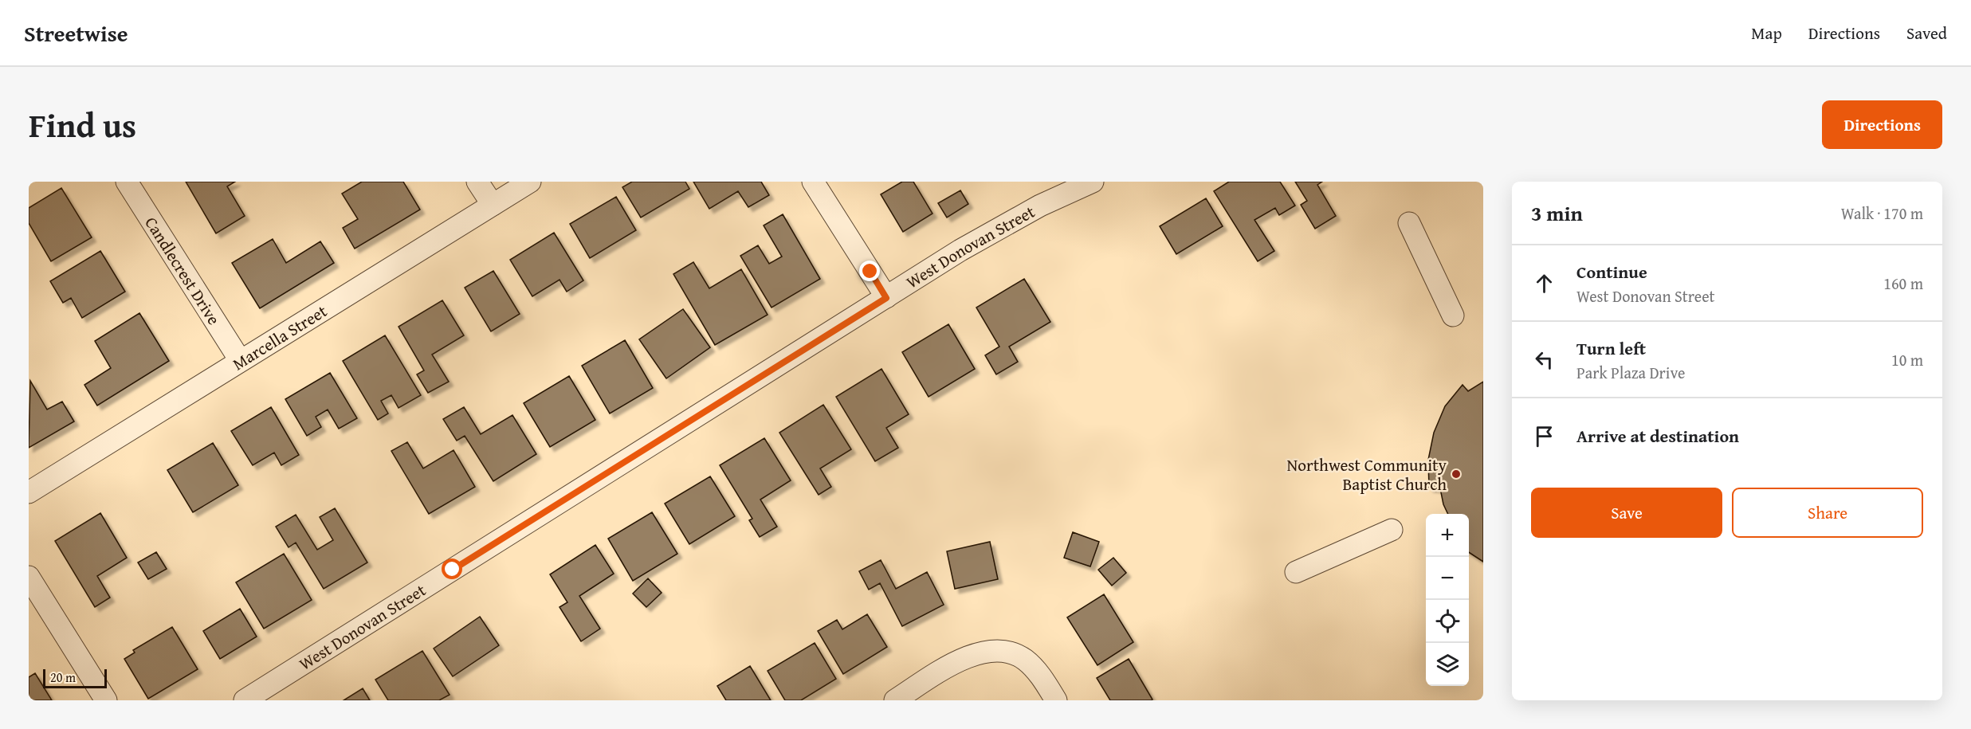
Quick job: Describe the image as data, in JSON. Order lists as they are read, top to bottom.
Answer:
{
  "streets": {
    "street": ["West Donovan Street", "Candlecrest Drive", "Marcella Street"]
  },
  "crossings": [
    ["Candlecrest Drive", "Marcella Street"]
  ],
  "places": ["Northwest Community Baptist Church"],
  "scale_bar": "20 m",
  "page": {
    "header": "Streetwise",
    "nav": ["Map", "Directions", "Saved"],
    "title": "Find us",
    "buttons": [
      "Directions",
      ["Save", "Share"]
    ],
    "heading": ["3 min", "Walk · 170 m"],
    "list": [
      ["Continue", "West Donovan Street", "160 m"],
      ["Turn left", "Park Plaza Drive", "10 m"],
      "Arrive at destination"
    ],
    "map_buttons": ["+", "−"],
    "scale": "20 m"
  }
}
